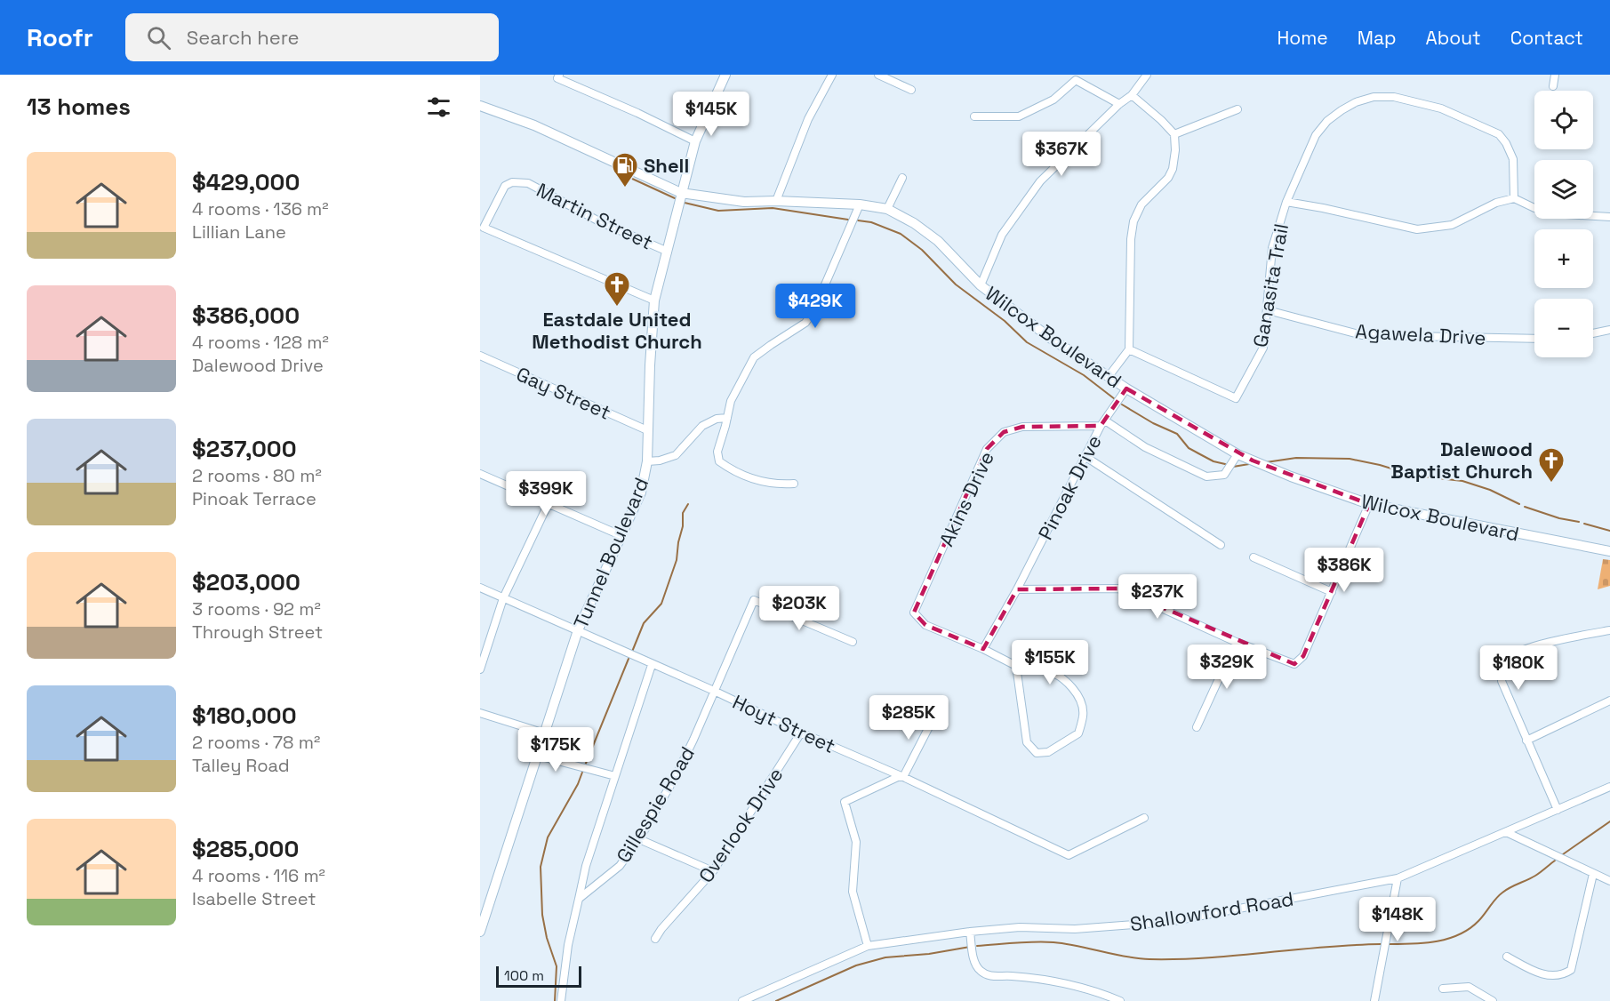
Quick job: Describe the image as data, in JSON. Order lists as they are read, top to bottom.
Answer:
{
  "streets": {
    "main road": ["Wilcox Boulevard", "Tunnel Boulevard"],
    "street": [
      "Martin Street",
      "Ganasita Trail",
      "Agawela Drive",
      "Gay Street",
      "Pinoak Drive",
      "Akins Drive",
      "Hoyt Street",
      "Gillespie Road",
      "Overlook Drive",
      "Shallowford Road"
    ]
  },
  "crossings": [
    ["Martin Street", "Tunnel Boulevard"],
    ["Ganasita Trail", "Agawela Drive"],
    ["Wilcox Boulevard", "Pinoak Drive"],
    ["Wilcox Boulevard", "Tunnel Boulevard"],
    ["Gay Street", "Tunnel Boulevard"],
    ["Pinoak Drive", "Akins Drive"],
    ["Tunnel Boulevard", "Hoyt Street"],
    ["Hoyt Street", "Gillespie Road"],
    ["Hoyt Street", "Overlook Drive"]
  ],
  "places": {
    "fuel station": ["Shell"],
    "church": ["Eastdale United Methodist Church", "Dalewood Baptist Church"]
  },
  "scale_bar": "100 m",
  "page": {
    "header": "Roofr",
    "search": "Search here",
    "nav": [
      "Home",
      "Map",
      "About",
      "Contact"
    ],
    "heading": "13 homes",
    "map_buttons": ["+", "−"],
    "price": [
      "$145K",
      "$367K",
      "$429K",
      "$399K",
      "$386K",
      "$237K",
      "$203K",
      "$155K",
      "$329K",
      "$180K",
      "$285K",
      "$175K",
      "$148K"
    ],
    "list": [
      {
        "name": "$429,000",
        "note": "4 rooms · 136 m² · Lillian Lane"
      },
      {
        "name": "$386,000",
        "note": "4 rooms · 128 m² · Dalewood Drive"
      },
      {
        "name": "$237,000",
        "note": "2 rooms · 80 m² · Pinoak Terrace"
      },
      {
        "name": "$203,000",
        "note": "3 rooms · 92 m² · Through Street"
      },
      {
        "name": "$180,000",
        "note": "2 rooms · 78 m² · Talley Road"
      },
      {
        "name": "$285,000",
        "note": "4 rooms · 116 m² · Isabelle Street"
      }
    ],
    "scale": "100 m"
  }
}
